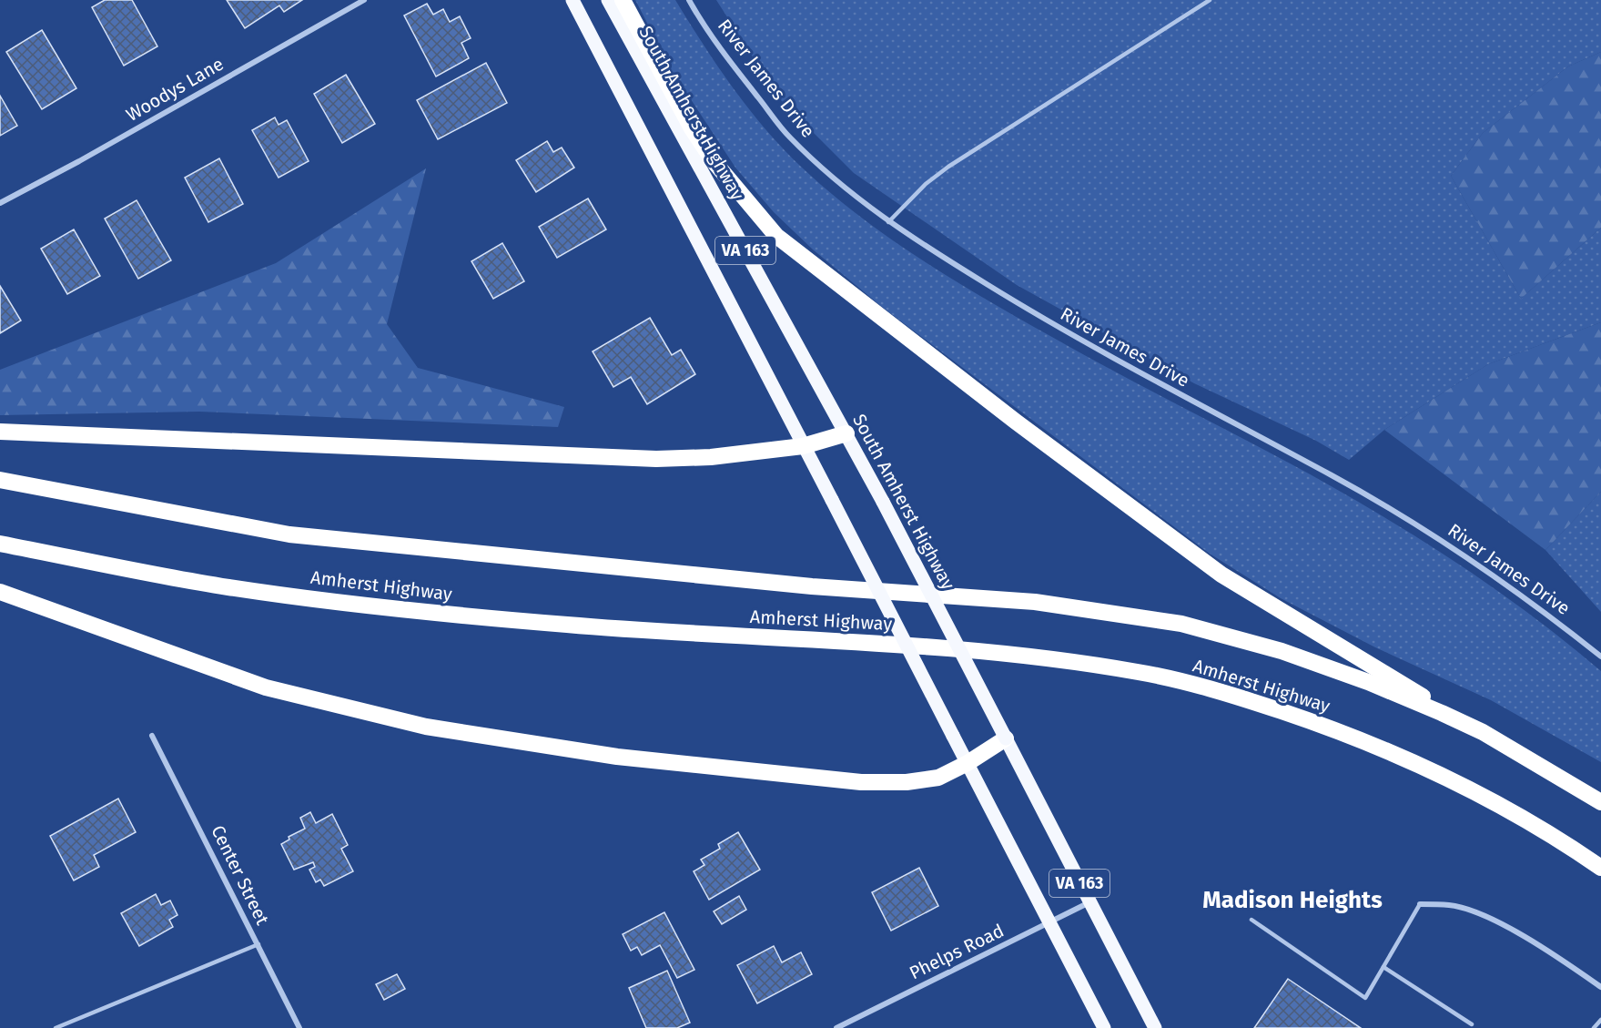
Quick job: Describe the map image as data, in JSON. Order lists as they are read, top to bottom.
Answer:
{
  "streets": {
    "highway": ["Amherst Highway"],
    "main road": ["South Amherst Highway", "VA 163"],
    "street": [
      "River James Drive",
      "Woodys Lane",
      "Center Street",
      "Phelps Road"
    ]
  },
  "crossings": [
    ["South Amherst Highway", "Phelps Road"],
    ["VA 163", "Phelps Road"]
  ],
  "districts": ["Madison Heights"]
}
